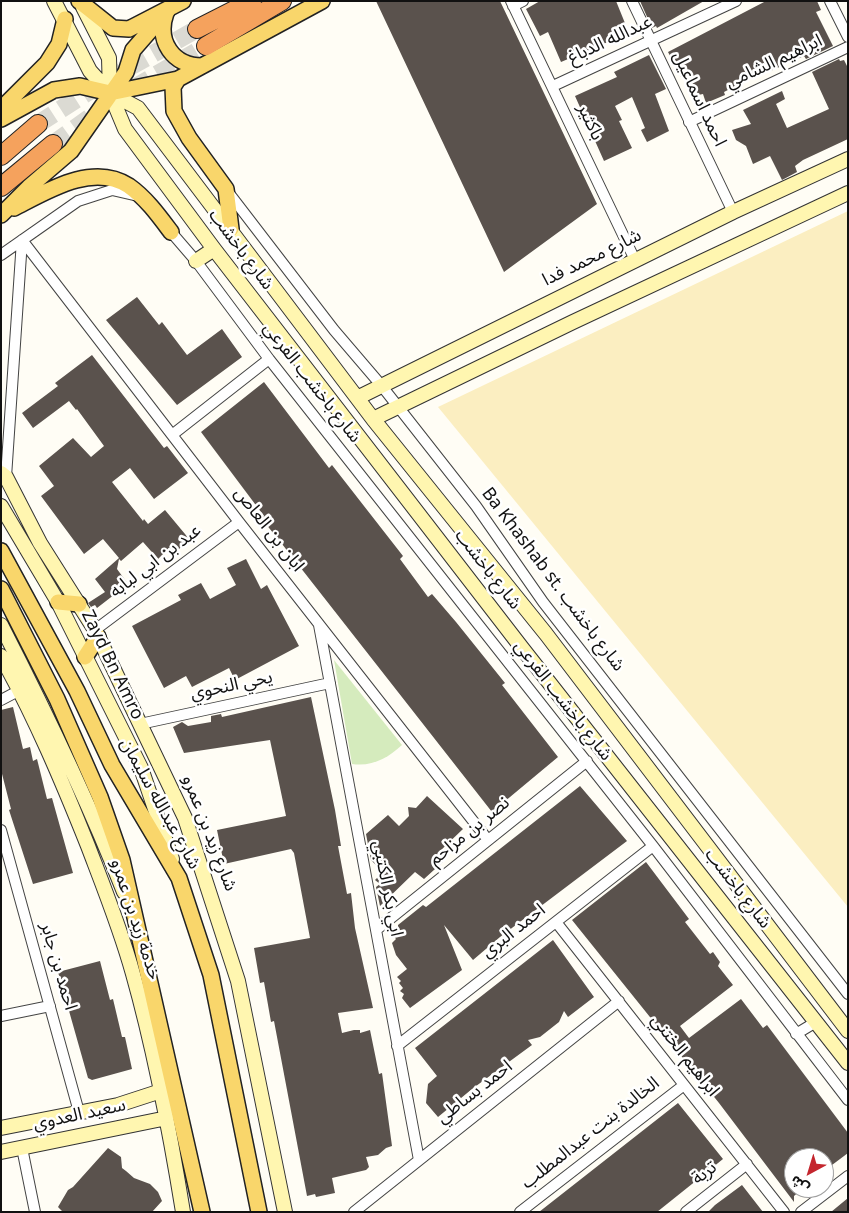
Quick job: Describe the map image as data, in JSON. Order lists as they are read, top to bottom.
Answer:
{
  "streets": {
    "main road": [
      "شارع باخشب",
      "شارع محمد فدا",
      "Zayd Bn Amro",
      "شارع عبدالله سليمان",
      "شارع زيد بن عمرو",
      "خدمة زيد بن عمرو",
      "سعيد العدوي"
    ],
    "street": [
      "عبدالله الدباغ",
      "ابراهيم الشامي",
      "احمد اسماعيل",
      "باكثير",
      "شارع باخشب الفرعي",
      "ابان بن العاص",
      "عبد بن ابي لبابه",
      "Ba Khashab st. شارع باخشب",
      "يحي النحوي",
      "نصر بن مزاحم",
      "ابي بكر الكتبي",
      "احمد البري",
      "احمد بن جابر",
      "ابراهيم الختني",
      "احمد بساطي",
      "الخالدة بنت عبدالمطلب",
      "تربة"
    ]
  },
  "crossings": [
    ["عبدالله الدباغ", "احمد اسماعيل"],
    ["عبدالله الدباغ", "باكثير"],
    ["ابراهيم الشامي", "احمد اسماعيل"],
    ["احمد اسماعيل", "شارع محمد فدا"],
    ["باكثير", "شارع محمد فدا"],
    ["شارع باخشب", "شارع محمد فدا"],
    ["شارع محمد فدا", "Ba Khashab st. شارع باخشب"],
    ["شارع باخشب الفرعي", "نصر بن مزاحم"],
    ["شارع باخشب الفرعي", "احمد البري"],
    ["ابان بن العاص", "عبد بن ابي لبابه"],
    ["ابان بن العاص", "نصر بن مزاحم"],
    ["ابان بن العاص", "ابي بكر الكتبي"],
    ["عبد بن ابي لبابه", "شارع زيد بن عمرو"],
    ["Zayd Bn Amro", "شارع عبدالله سليمان"],
    ["يحي النحوي", "شارع زيد بن عمرو"],
    ["يحي النحوي", "ابي بكر الكتبي"],
    ["نصر بن مزاحم", "ابي بكر الكتبي"],
    ["ابي بكر الكتبي", "احمد البري"],
    ["ابي بكر الكتبي", "احمد بساطي"],
    ["خدمة زيد بن عمرو", "سعيد العدوي"],
    ["احمد البري", "ابراهيم الختني"],
    ["احمد بن جابر", "سعيد العدوي"],
    ["ابراهيم الختني", "احمد بساطي"],
    ["ابراهيم الختني", "الخالدة بنت عبدالمطلب"],
    ["ابراهيم الختني", "تربة"]
  ],
  "north": "bottom left"
}
